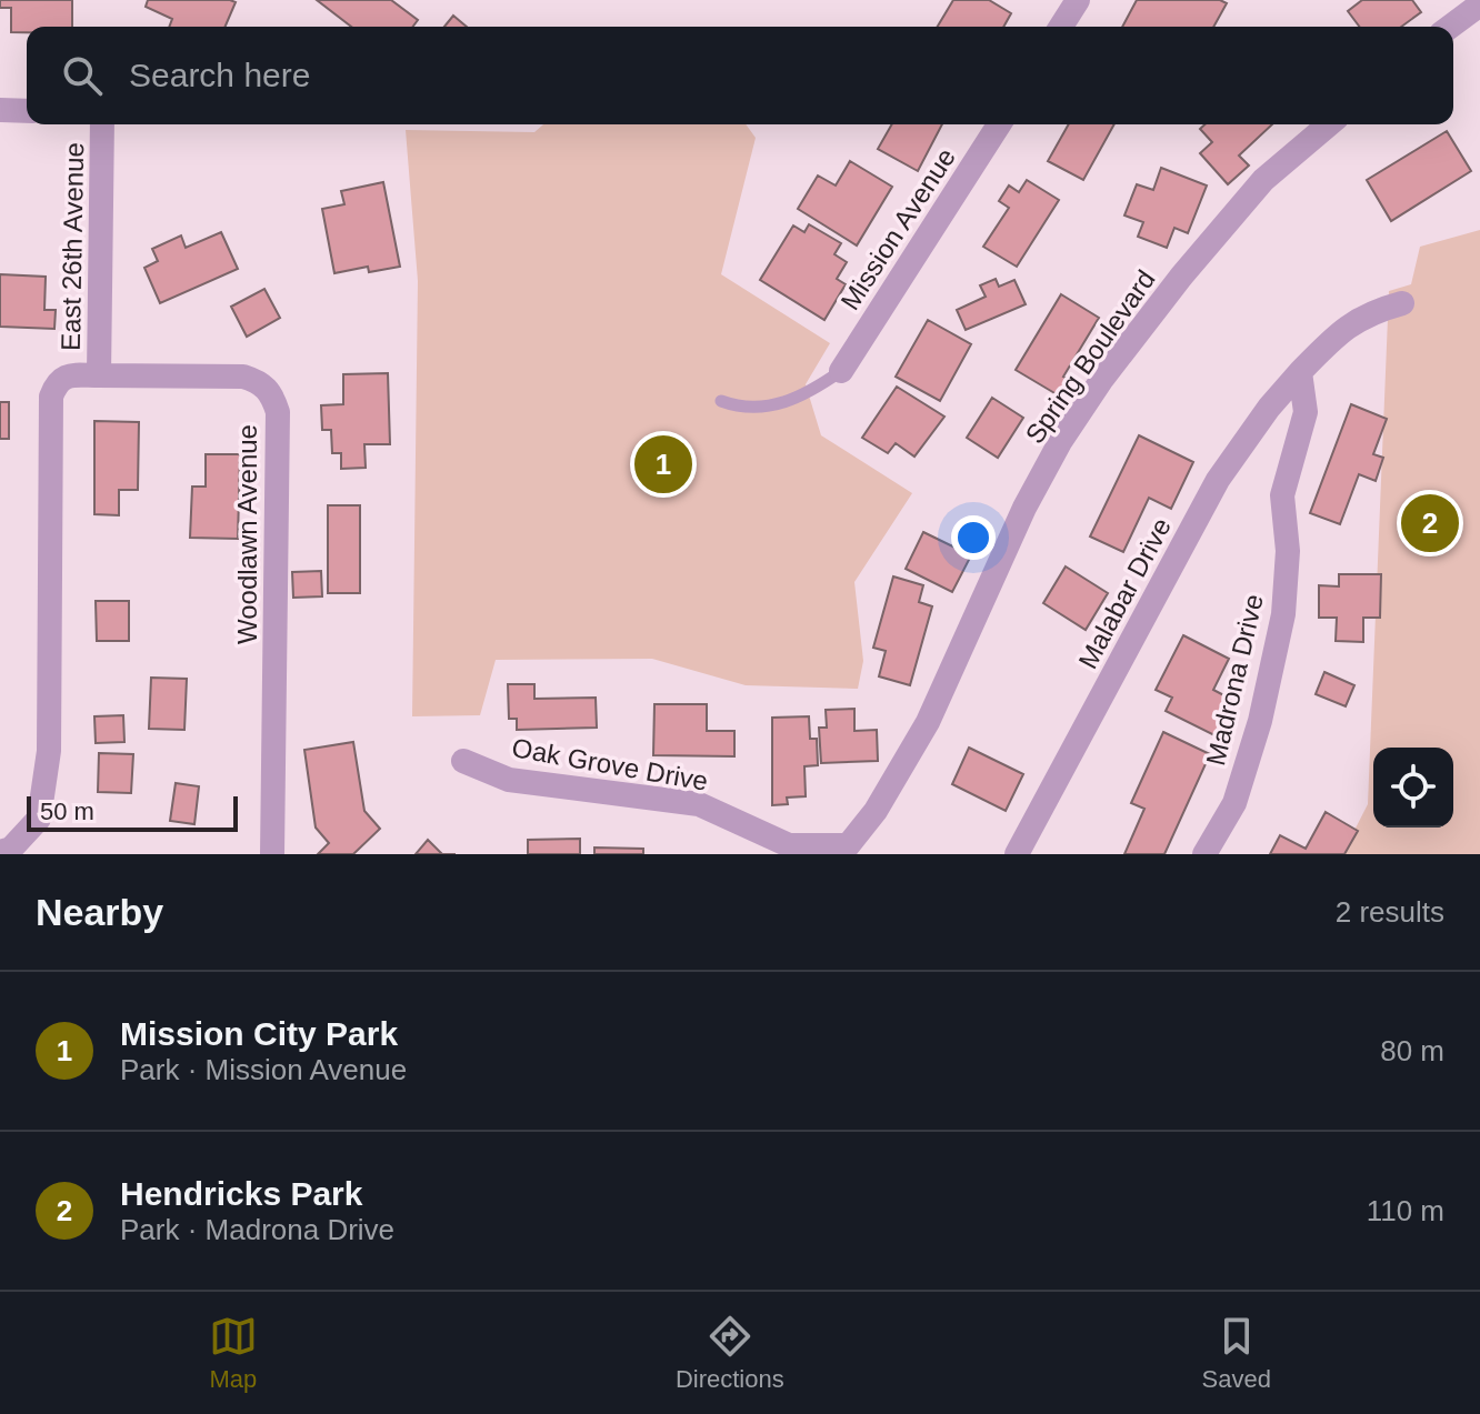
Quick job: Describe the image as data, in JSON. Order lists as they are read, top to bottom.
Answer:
{
  "streets": {
    "street": [
      "Mission Avenue",
      "East 26th Avenue",
      "Spring Boulevard",
      "Woodlawn Avenue",
      "Malabar Drive",
      "Madrona Drive",
      "Oak Grove Drive"
    ]
  },
  "crossings": [
    ["East 26th Avenue", "Woodlawn Avenue"],
    ["Spring Boulevard", "Oak Grove Drive"],
    ["Malabar Drive", "Madrona Drive"]
  ],
  "scale_bar": "50 m",
  "page": {
    "search": "Search here",
    "pins": ["1", "2"],
    "scale": "50 m",
    "heading": ["Nearby", "2 results"],
    "list": [
      {
        "mark": "1",
        "name": "Mission City Park",
        "note": "Park · Mission Avenue",
        "value": "80 m"
      },
      {
        "mark": "2",
        "name": "Hendricks Park",
        "note": "Park · Madrona Drive",
        "value": "110 m"
      }
    ],
    "nav": ["Map", "Directions", "Saved"]
  }
}
